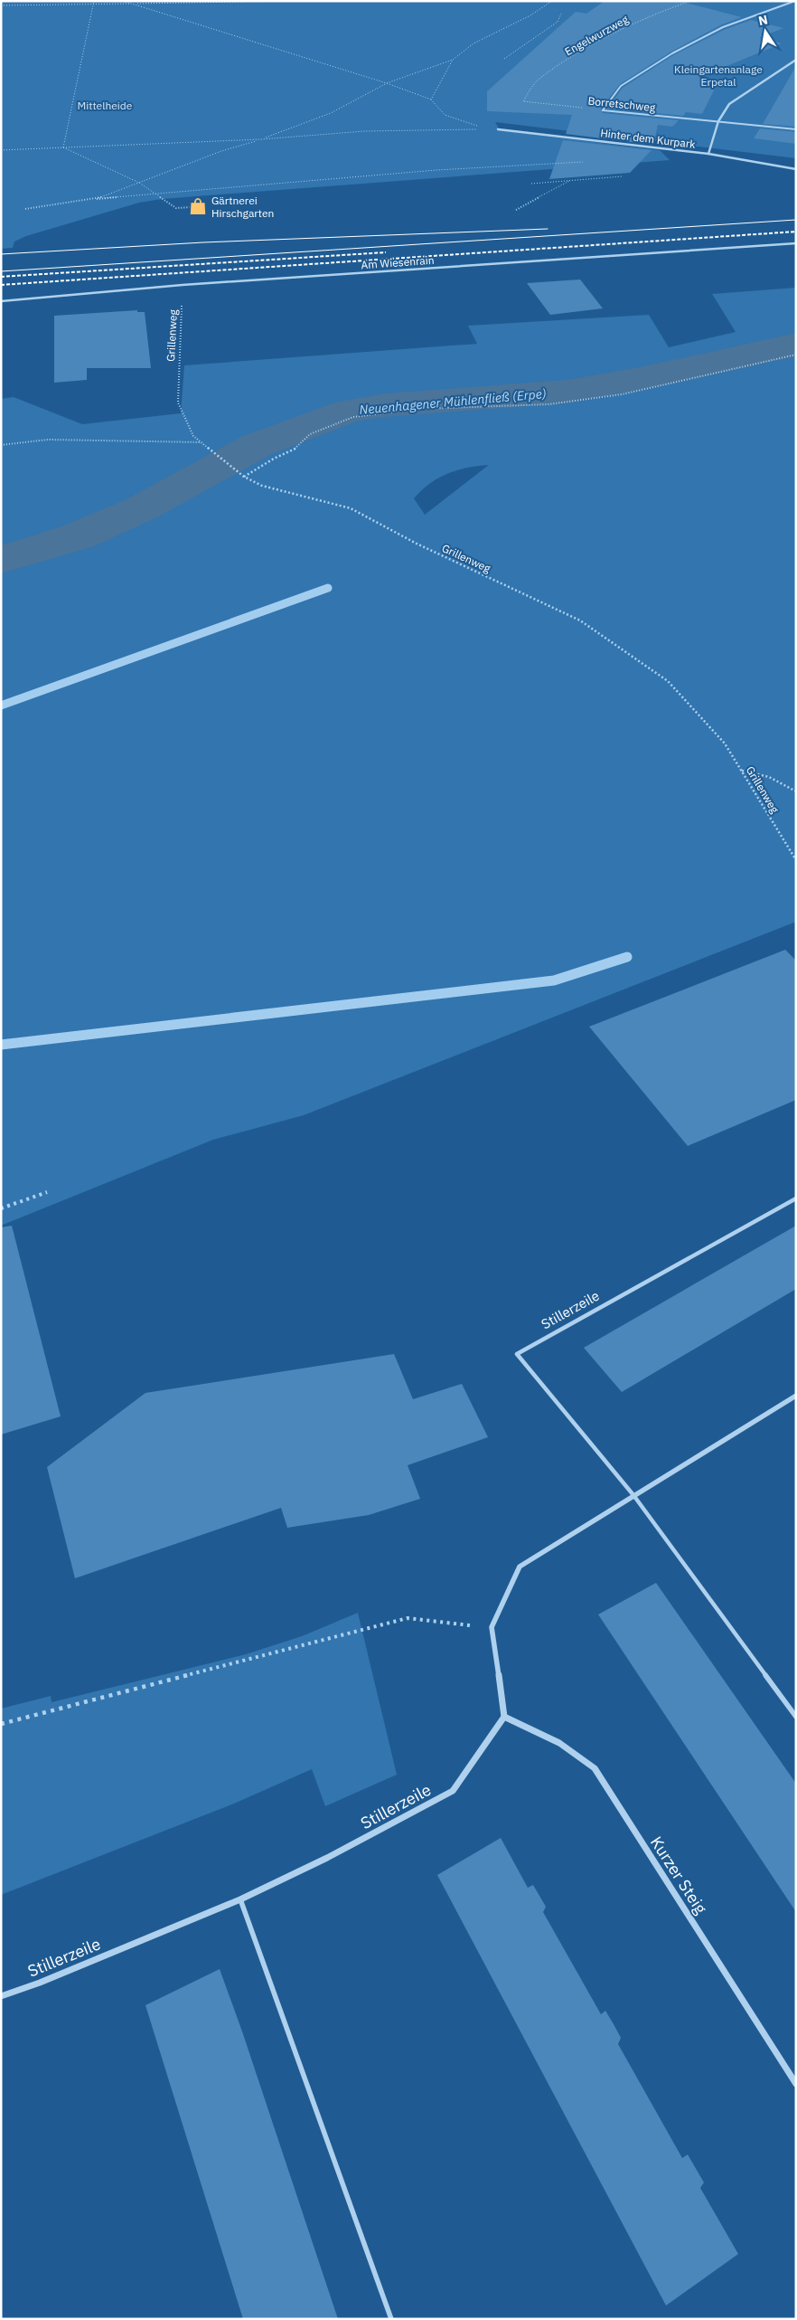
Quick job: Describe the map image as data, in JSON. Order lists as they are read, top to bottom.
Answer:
{
  "streets": {
    "street": [
      "Hinter dem Kurpark",
      "Am Wiesenrain",
      "Stillerzeile",
      "Kurzer Steig"
    ],
    "lane": ["Borretschweg"],
    "path": ["Engelwurzweg", "Grillenweg"]
  },
  "crossings": [
    ["Engelwurzweg", "Borretschweg"],
    ["Am Wiesenrain", "Grillenweg"],
    ["Stillerzeile", "Kurzer Steig"]
  ],
  "water": ["Neuenhagener Mühlenfließ (Erpe)"],
  "parks": ["Kleingartenanlage Erpetal", "Mittelheide"],
  "places": {
    "shop": ["Gärtnerei Hirschgarten"]
  },
  "north": "top"
}
